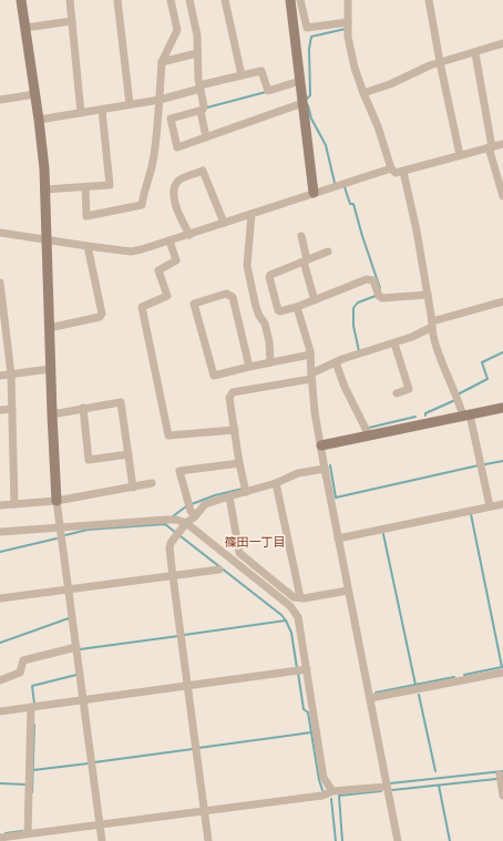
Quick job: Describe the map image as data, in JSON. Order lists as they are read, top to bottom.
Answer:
{
  "districts": ["篠田一丁目"]
}
